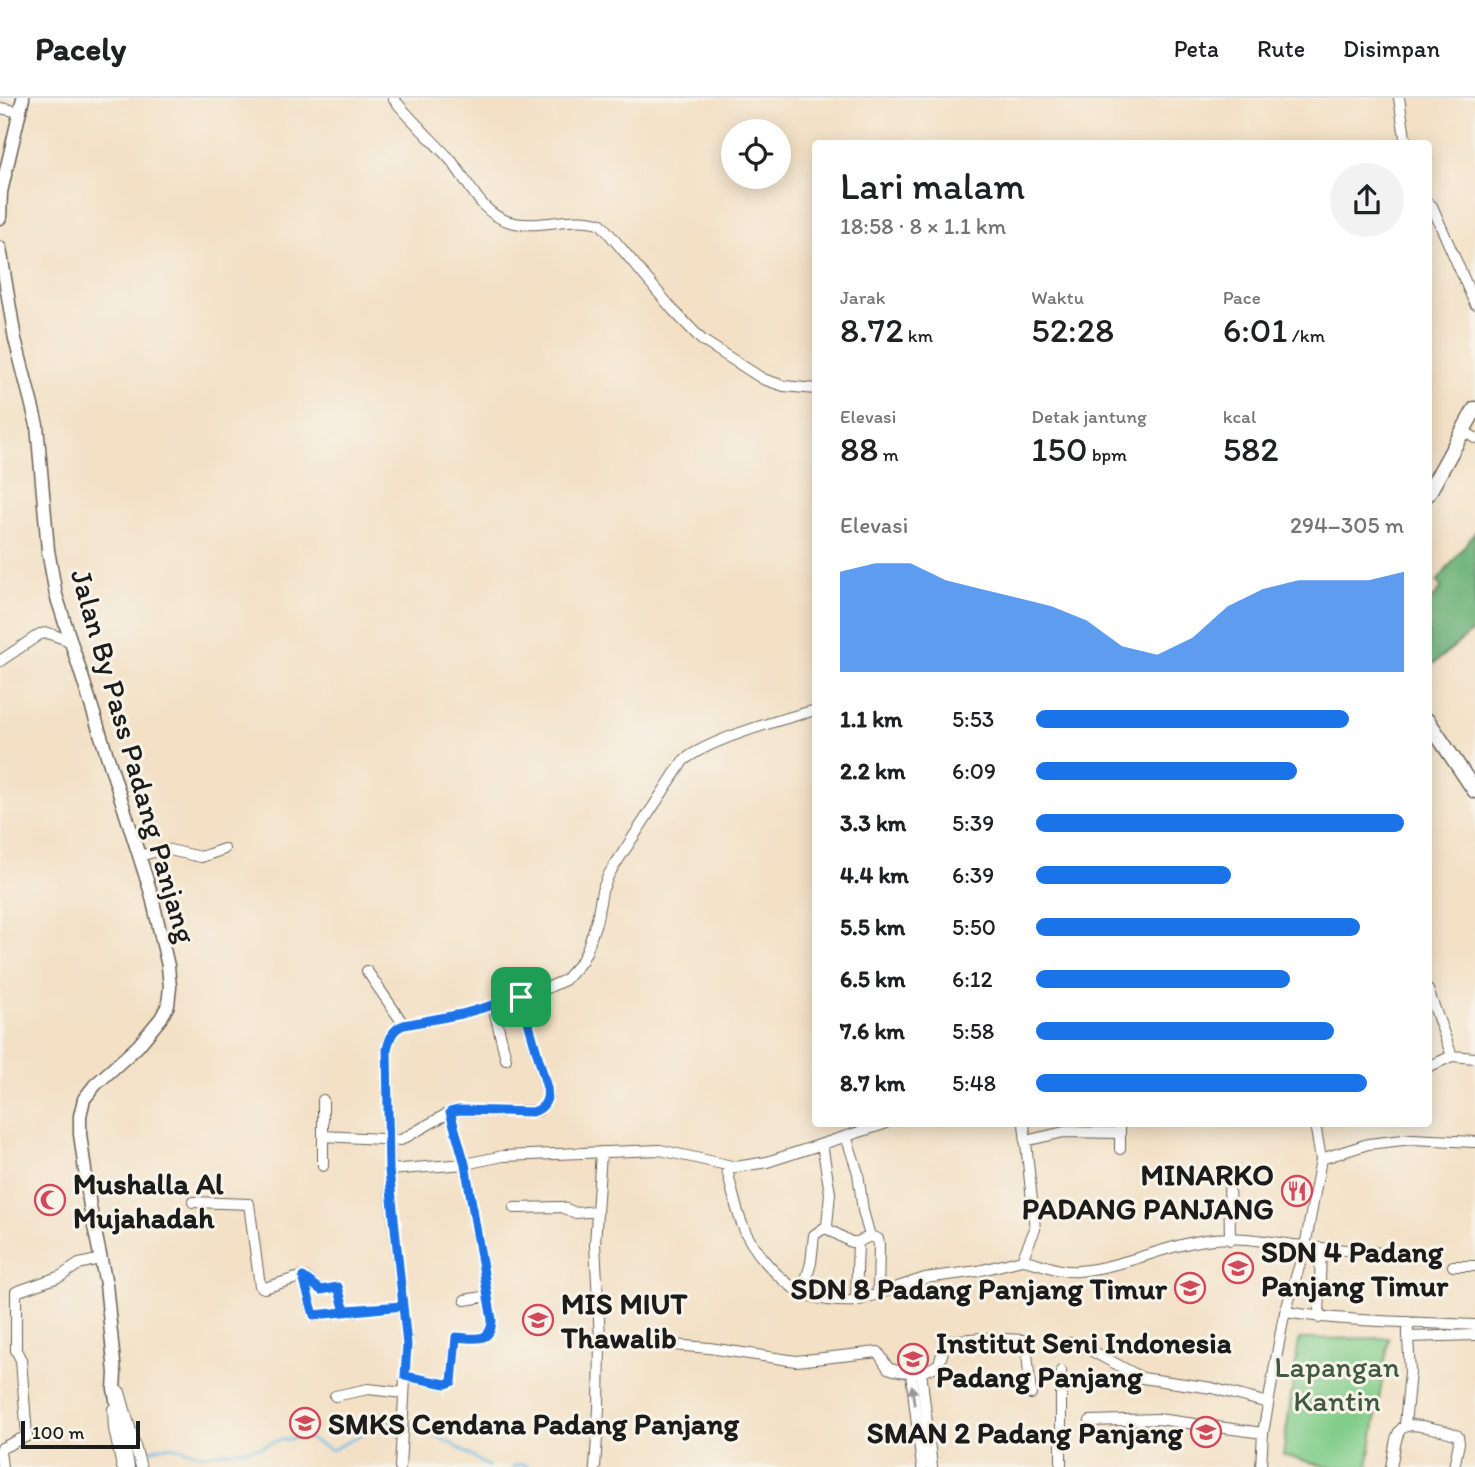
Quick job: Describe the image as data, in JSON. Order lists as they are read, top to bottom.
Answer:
{
  "streets": {
    "main road": ["Jalan By Pass Padang Panjang"]
  },
  "parks": ["Lapangan Kantin"],
  "places": {
    "restaurant": ["MINARKO PADANG PANJANG"],
    "mosque": ["Mushalla Al Mujahadah"],
    "school or university": [
      "SDN 4 Padang Panjang Timur",
      "SDN 8 Padang Panjang Timur",
      "MIS MIUT Thawalib",
      "Institut Seni Indonesia Padang Panjang",
      "SMKS Cendana Padang Panjang",
      "SMAN 2 Padang Panjang"
    ]
  },
  "scale_bar": "100 m",
  "page": {
    "header": "Pacely",
    "nav": ["Peta", "Rute", "Disimpan"],
    "heading": ["Lari malam", "18:58 · 8 × 1.1 km"],
    "stats": [
      ["Jarak", "8.72 km"],
      ["Waktu", "52:28"],
      ["Pace", "6:01 /km"],
      ["Elevasi", "88 m"],
      ["Detak jantung", "150 bpm"],
      ["kcal", "582"]
    ],
    "chart": ["Elevasi", "294–305 m"],
    "list": [
      {
        "name": "1.1 km",
        "note": "5:53"
      },
      {
        "name": "2.2 km",
        "note": "6:09"
      },
      {
        "name": "3.3 km",
        "note": "5:39"
      },
      {
        "name": "4.4 km",
        "note": "6:39"
      },
      {
        "name": "5.5 km",
        "note": "5:50"
      },
      {
        "name": "6.5 km",
        "note": "6:12"
      },
      {
        "name": "7.6 km",
        "note": "5:58"
      },
      {
        "name": "8.7 km",
        "note": "5:48"
      }
    ],
    "scale": "100 m"
  }
}
